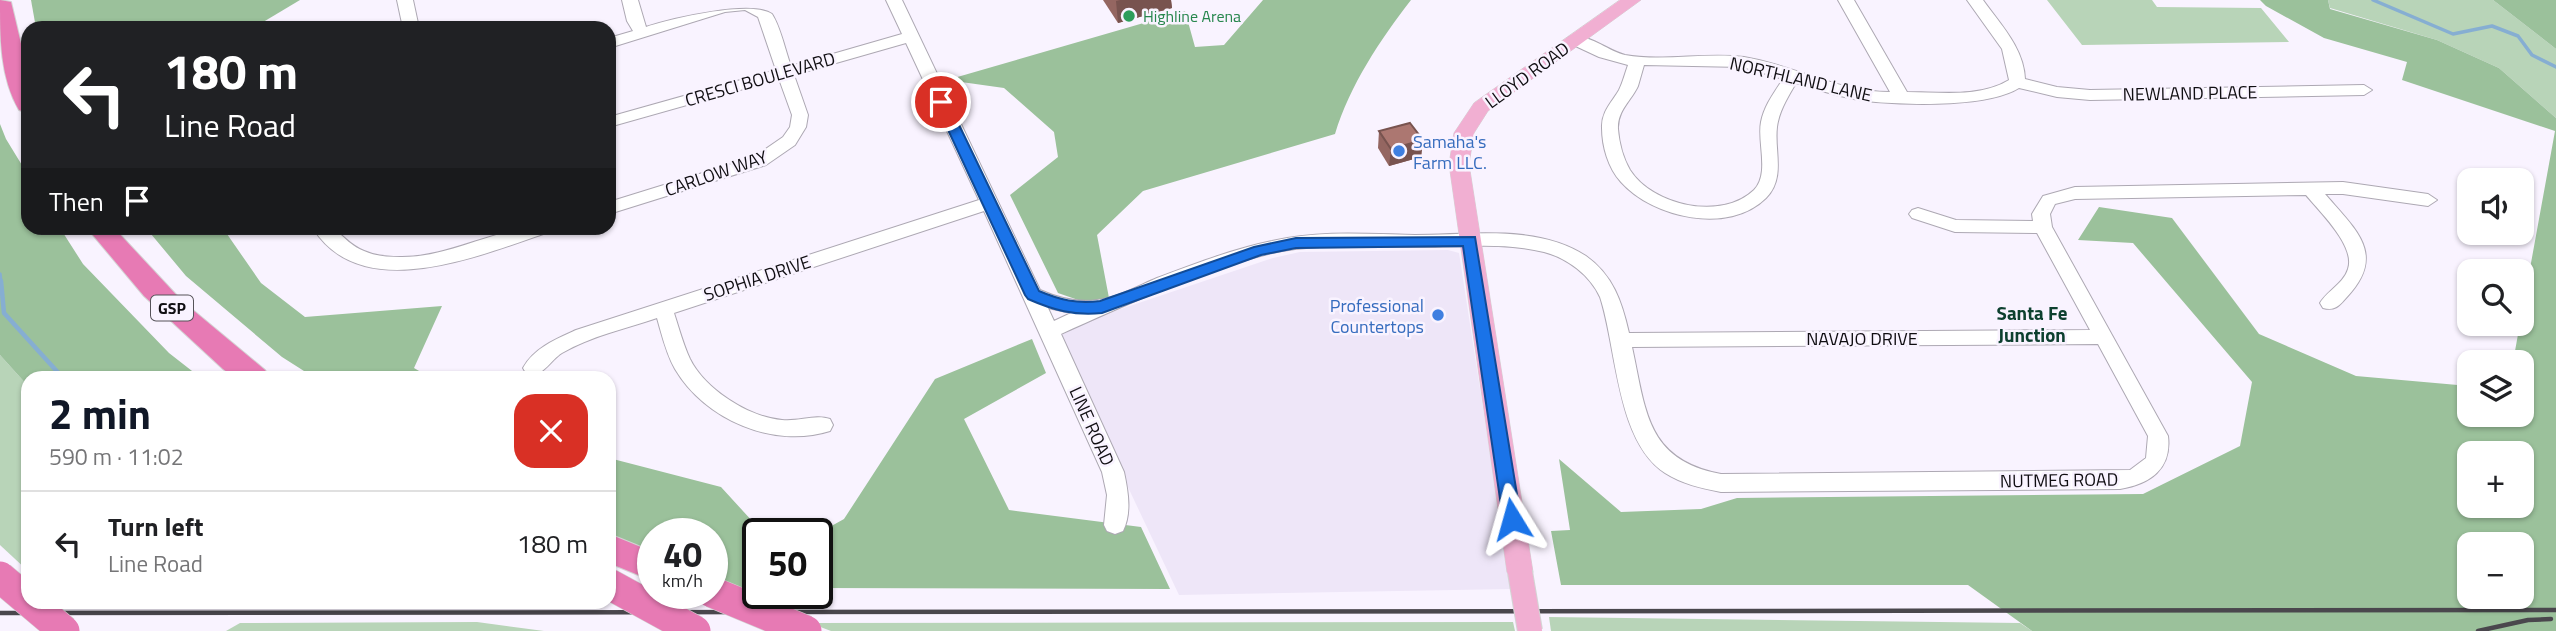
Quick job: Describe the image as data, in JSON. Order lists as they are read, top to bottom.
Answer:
{
  "streets": {
    "highway": ["GSP"],
    "main road": ["LLOYD ROAD"],
    "street": [
      "CRESCI BOULEVARD",
      "NORTHLAND LANE",
      "NEWLAND PLACE",
      "CARLOW WAY",
      "SOPHIA DRIVE",
      "NAVAJO DRIVE",
      "LINE ROAD",
      "NUTMEG ROAD"
    ]
  },
  "crossings": [
    ["LLOYD ROAD", "NORTHLAND LANE"],
    ["LLOYD ROAD", "NUTMEG ROAD"],
    ["CRESCI BOULEVARD", "CARLOW WAY"],
    ["CRESCI BOULEVARD", "LINE ROAD"],
    ["NORTHLAND LANE", "NEWLAND PLACE"],
    ["SOPHIA DRIVE", "LINE ROAD"],
    ["NAVAJO DRIVE", "NUTMEG ROAD"]
  ],
  "districts": ["Santa Fe Junction"],
  "places": ["Highline Arena", "Samaha's Farm LLC.", "Professional Countertops"],
  "page": {
    "turn": ["180 m", "Line Road"],
    "map_buttons": ["+", "−"],
    "then": "Then",
    "heading": ["2 min", "590 m · 11:02"],
    "list": [
      {
        "name": "Turn left",
        "note": "Line Road",
        "value": "180 m"
      }
    ],
    "speed": "40 km/h",
    "limit": "50"
  }
}
